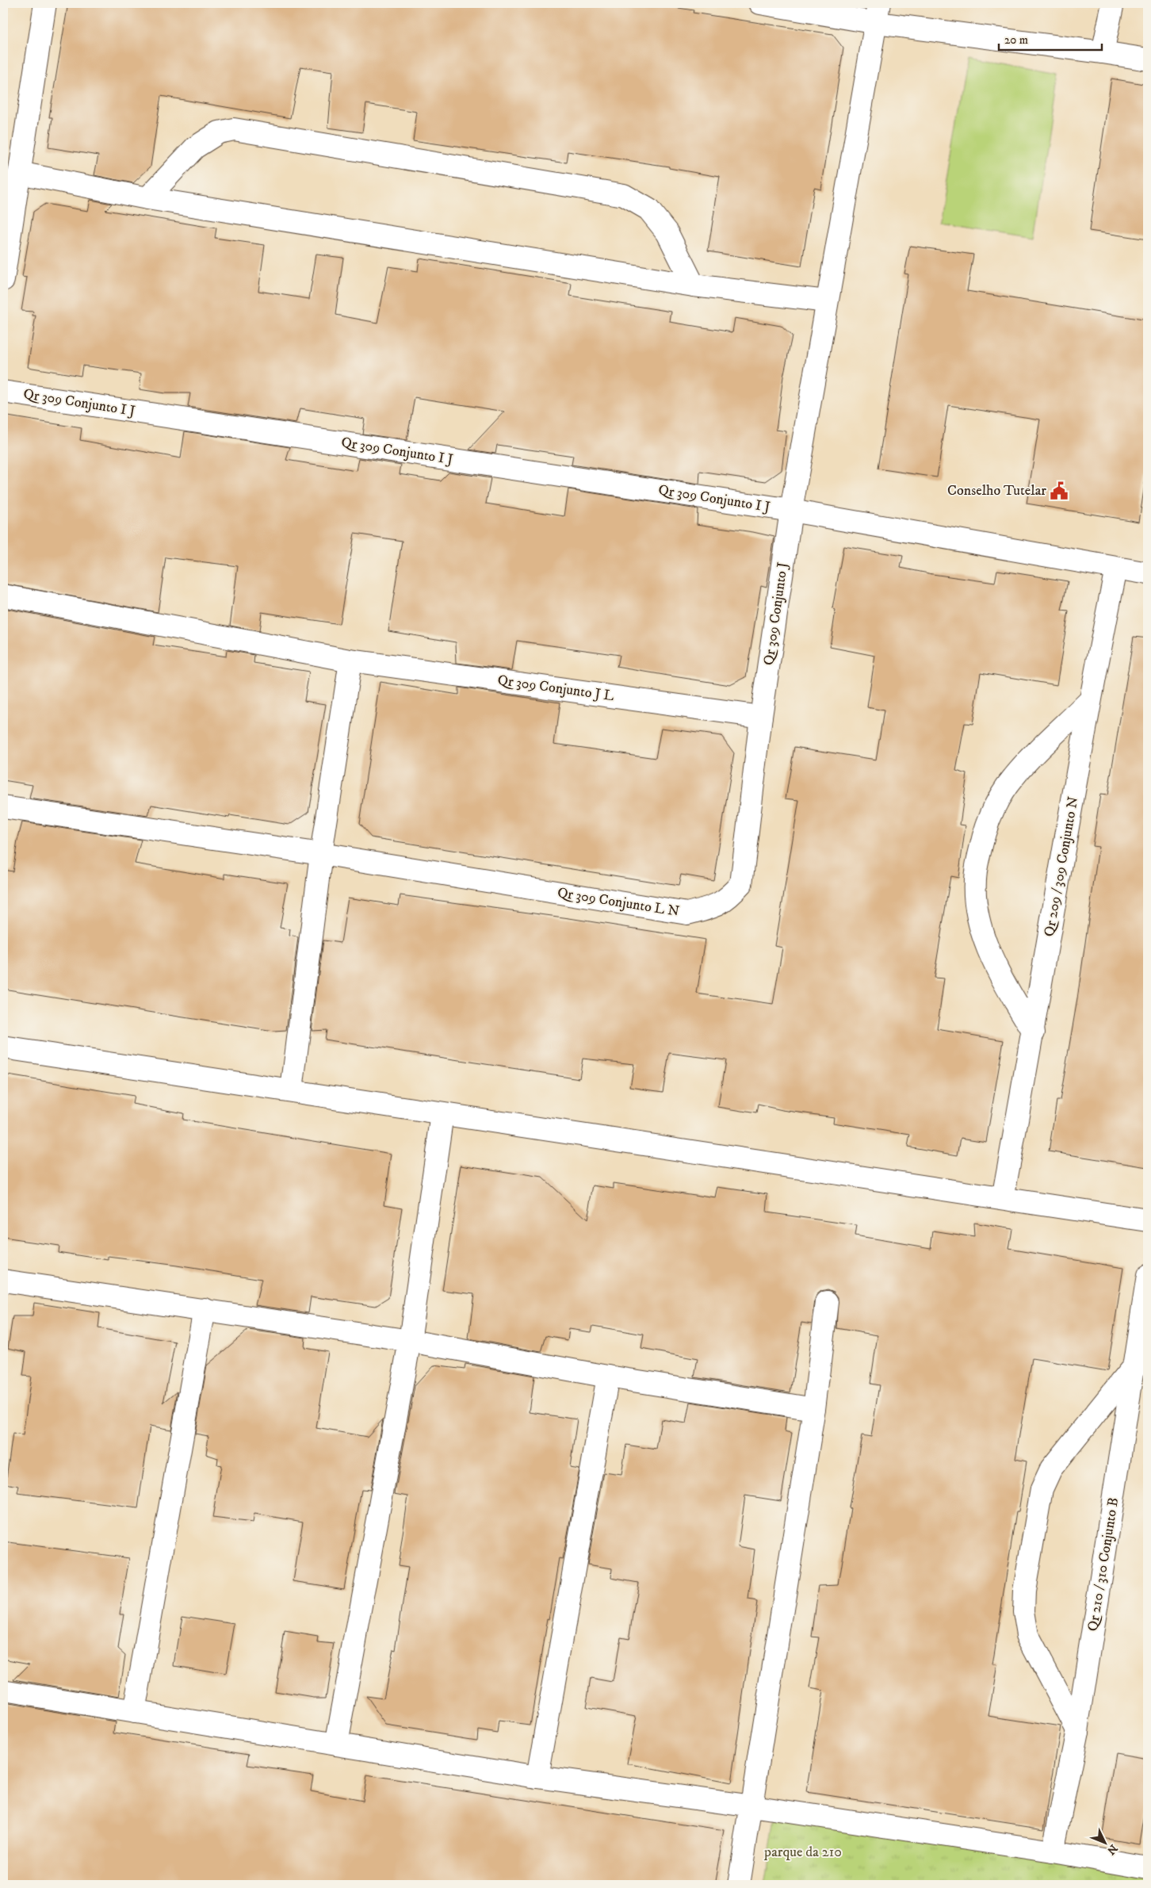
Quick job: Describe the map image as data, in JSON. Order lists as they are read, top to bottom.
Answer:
{
  "streets": {
    "street": [
      "Qr 309 Conjunto I J",
      "Qr 309 Conjunto J",
      "Qr 309 Conjunto J L",
      "Qr 209 / 309 Conjunto N",
      "Qr 309 Conjunto L N",
      "Qr 210 / 310 Conjunto B"
    ]
  },
  "crossings": [
    ["Qr 309 Conjunto I J", "Qr 309 Conjunto J"],
    ["Qr 309 Conjunto I J", "Qr 209 / 309 Conjunto N"],
    ["Qr 309 Conjunto J", "Qr 309 Conjunto J L"],
    ["Qr 309 Conjunto J", "Qr 309 Conjunto L N"],
    ["Qr 309 Conjunto J L", "Qr 309 Conjunto L N"]
  ],
  "parks": ["parque da 210"],
  "places": {
    "public building": ["Conselho Tutelar"]
  },
  "scale_bar": "20 m",
  "north": "bottom right"
}
